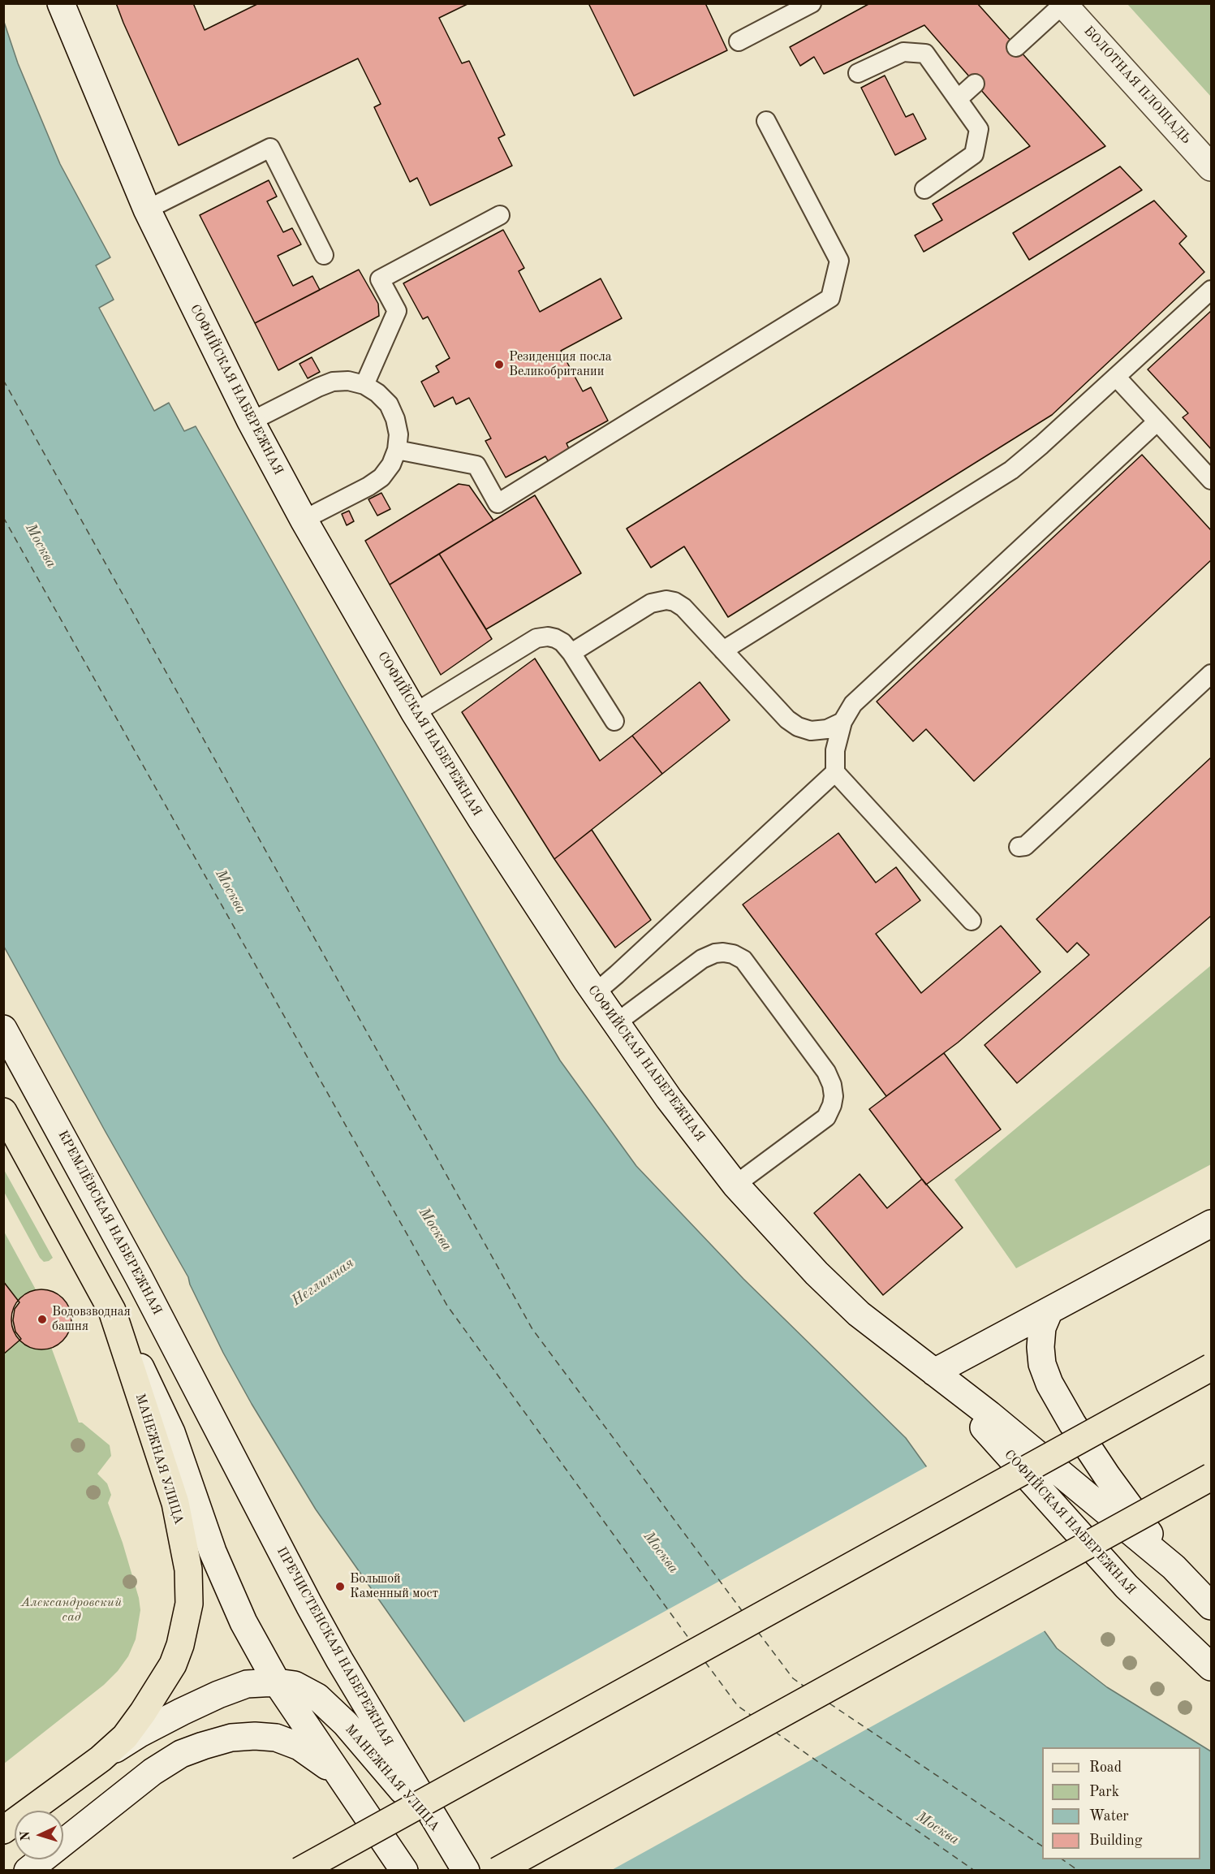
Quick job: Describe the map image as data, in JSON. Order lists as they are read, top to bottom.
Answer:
{
  "streets": {
    "main road": [
      "БОЛОТНАЯ ПЛОЩАДЬ",
      "СОФИЙСКАЯ НАБЕРЕЖНАЯ",
      "КРЕМЛЁВСКАЯ НАБЕРЕЖНАЯ",
      "МАНЕЖНАЯ УЛИЦА",
      "ПРЕЧИСТЕНСКАЯ НАБЕРЕЖНАЯ"
    ]
  },
  "crossings": [
    ["КРЕМЛЁВСКАЯ НАБЕРЕЖНАЯ", "ПРЕЧИСТЕНСКАЯ НАБЕРЕЖНАЯ"],
    ["МАНЕЖНАЯ УЛИЦА", "ПРЕЧИСТЕНСКАЯ НАБЕРЕЖНАЯ"]
  ],
  "water": ["Москва", "Неглинная"],
  "parks": ["Александровский сад"],
  "places": ["Резиденция посла Великобритании", "Водовзводная башня", "Большой Каменный мост"],
  "legend": [
    "Road",
    "Park",
    "Water",
    "Building"
  ],
  "north": "left"
}
